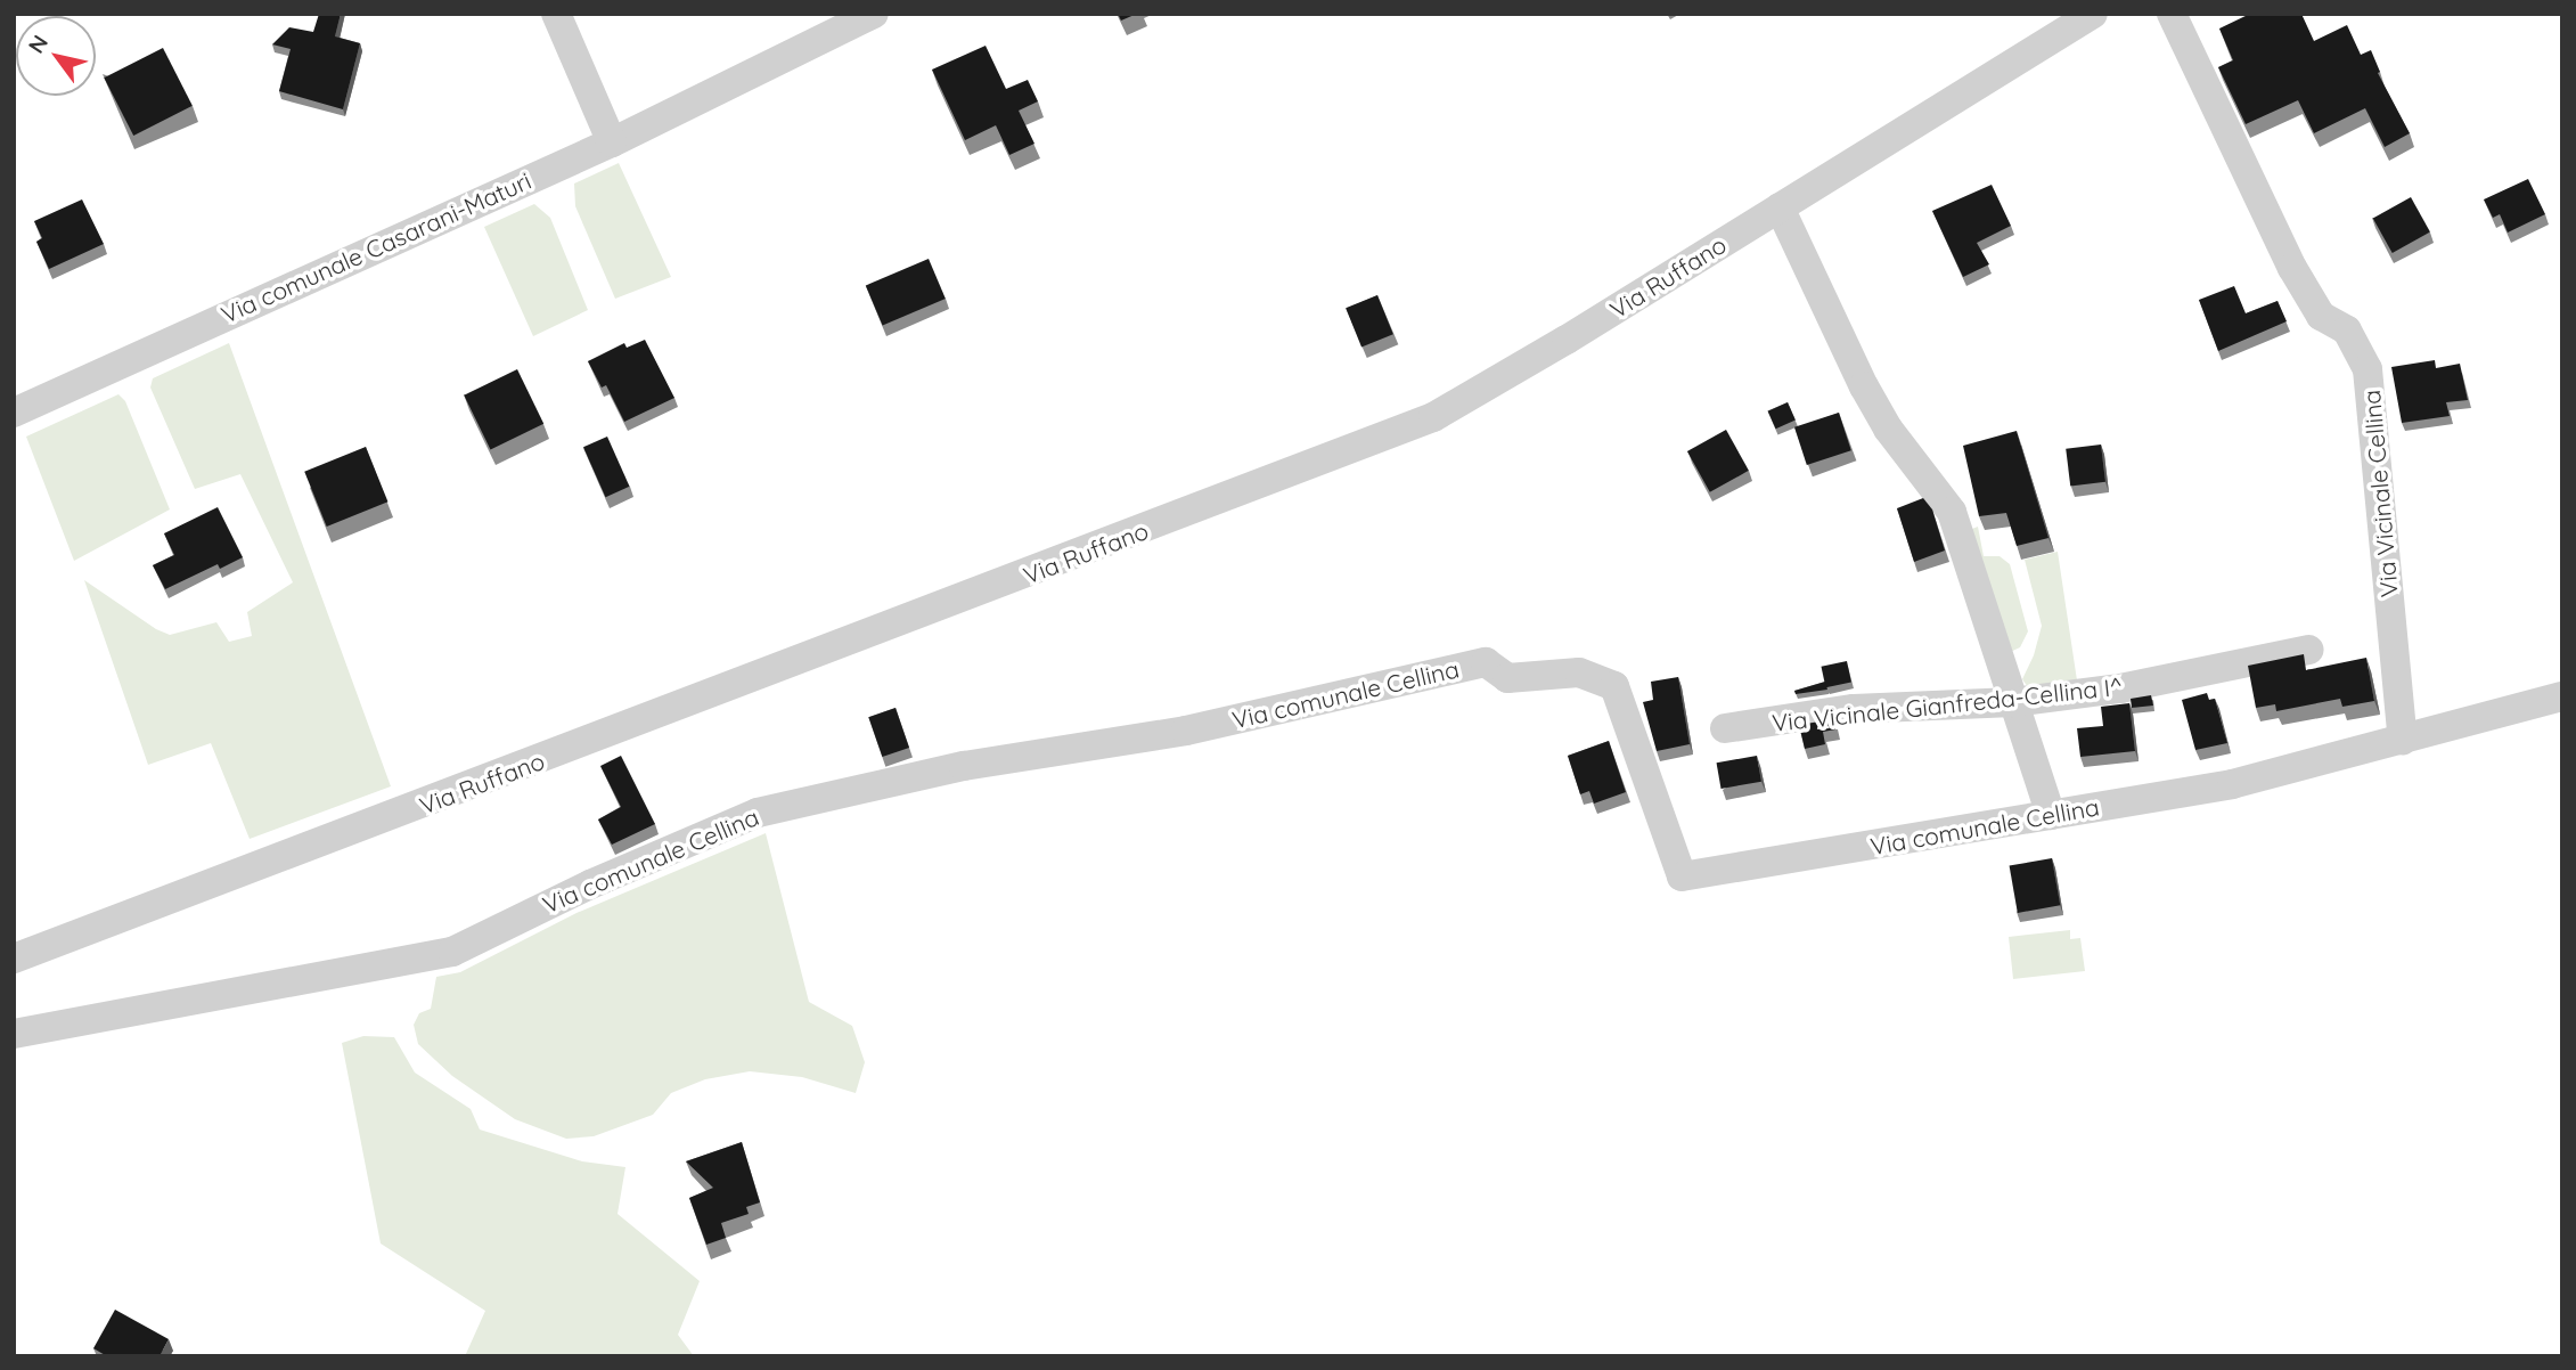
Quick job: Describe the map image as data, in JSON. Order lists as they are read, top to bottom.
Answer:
{
  "streets": {
    "street": [
      "Via comunale Casarani-Maturi",
      "Via Ruffano",
      "Via Vicinale Cellina",
      "Via comunale Cellina",
      "Via Vicinale Gianfreda-Cellina I^"
    ]
  },
  "crossings": [
    ["Via Vicinale Cellina", "Via comunale Cellina"]
  ],
  "north": "top left"
}
